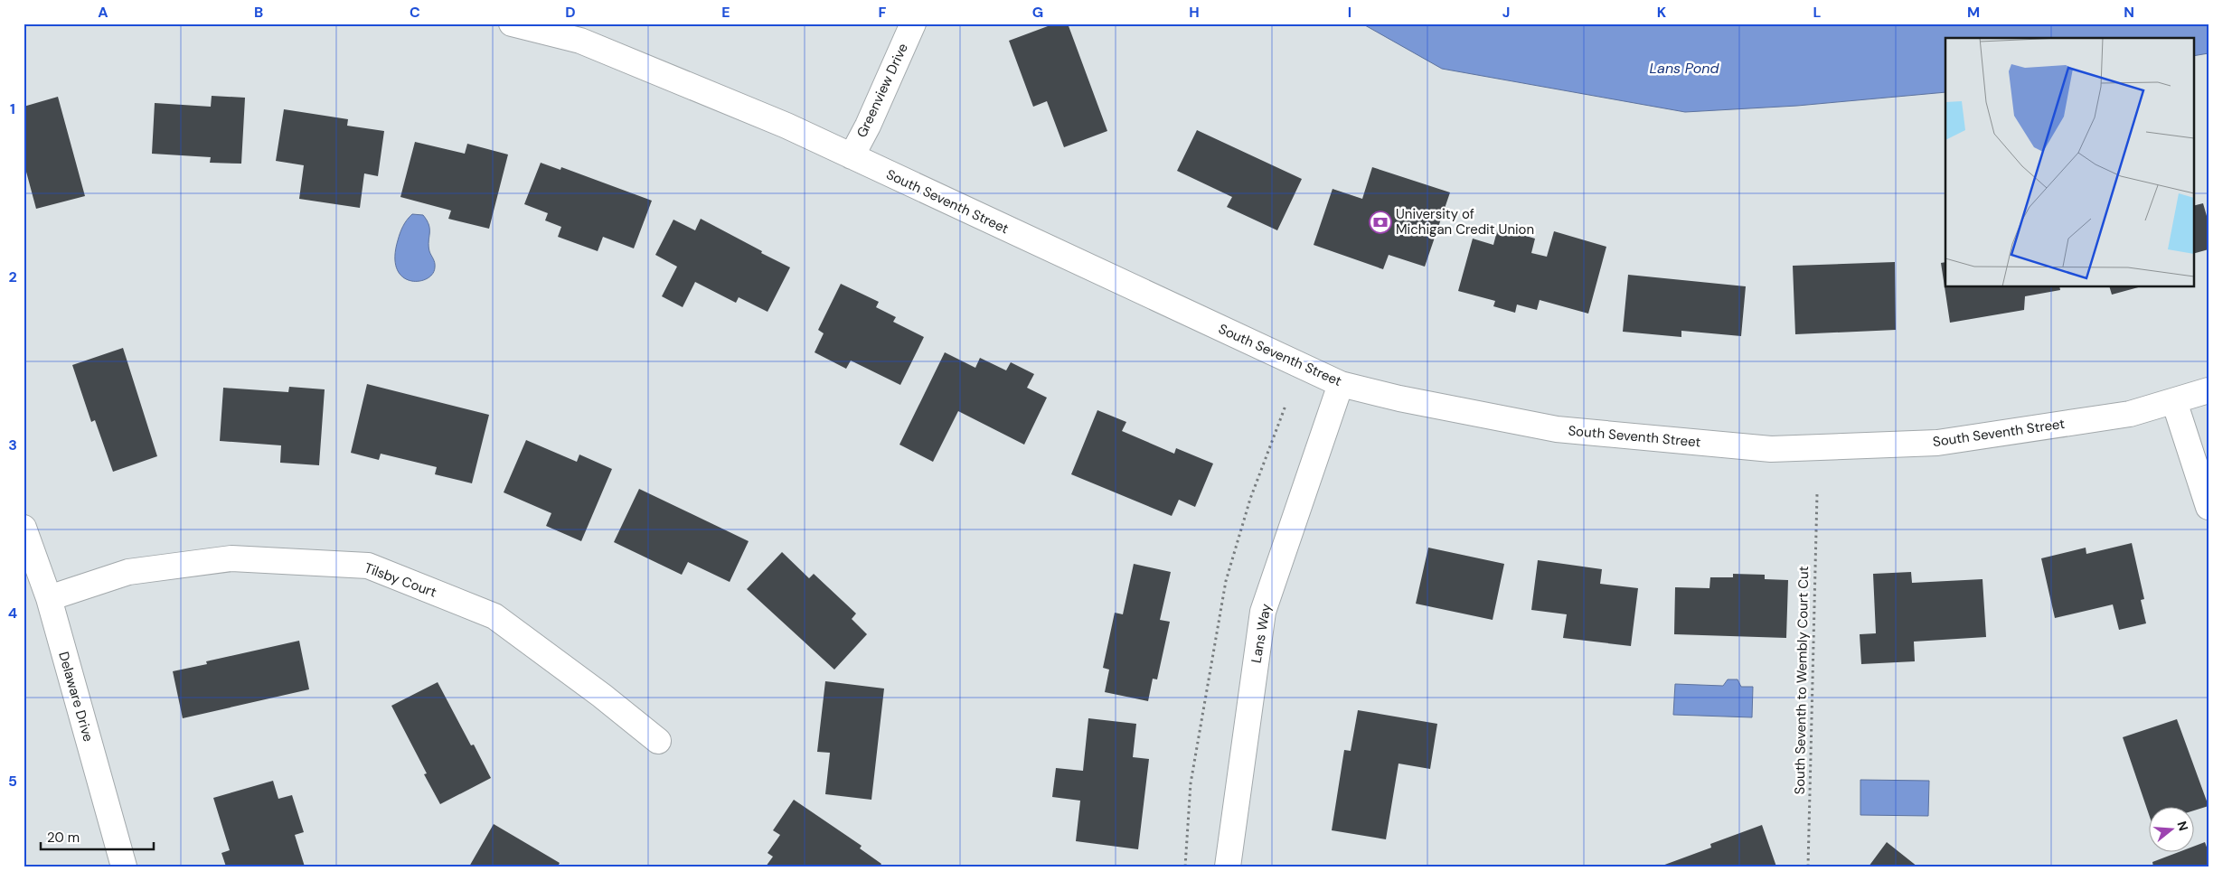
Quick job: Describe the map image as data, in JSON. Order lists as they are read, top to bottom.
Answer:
{
  "streets": {
    "street": [
      "Greenview Drive",
      "South Seventh Street",
      "Tilsby Court",
      "Lans Way",
      "Delaware Drive"
    ],
    "path": ["South Seventh to Wembly Court Cut"]
  },
  "crossings": [
    ["Greenview Drive", "South Seventh Street"],
    ["South Seventh Street", "Lans Way"],
    ["Tilsby Court", "Delaware Drive"]
  ],
  "water": ["Lans Pond"],
  "places": {
    "bank": ["University of Michigan Credit Union"]
  },
  "scale_bar": "20 m",
  "north": "right",
  "grid": {
    "columns": [
      "A",
      "B",
      "C",
      "D",
      "E",
      "F",
      "G",
      "H",
      "I",
      "J",
      "K",
      "L",
      "M",
      "N"
    ],
    "rows": [
      "1",
      "2",
      "3",
      "4",
      "5"
    ]
  }
}
